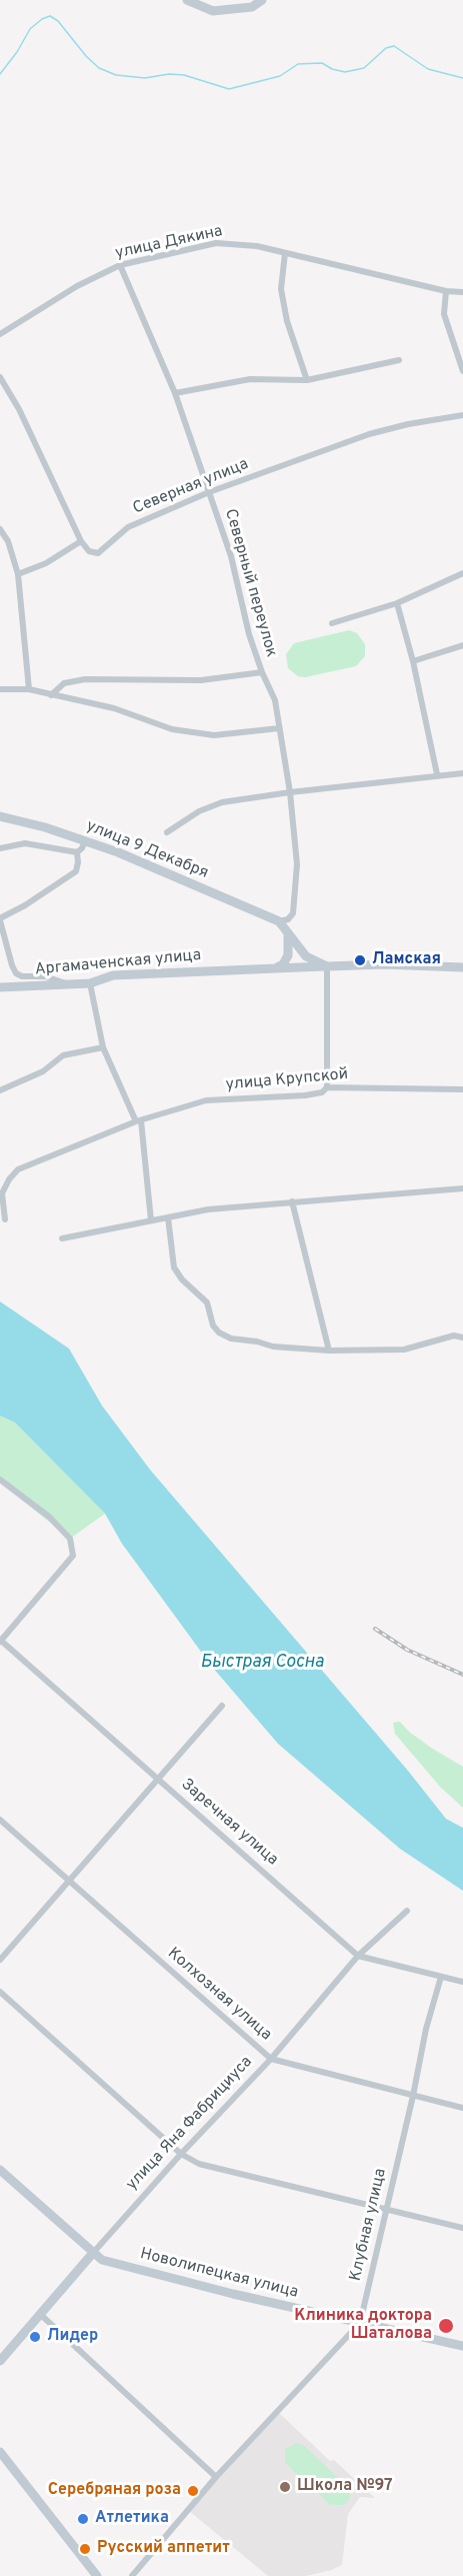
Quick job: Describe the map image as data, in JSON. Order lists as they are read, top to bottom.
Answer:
{
  "streets": {
    "street": [
      "улица Дякина",
      "Северная улица",
      "Северный переулок",
      "улица 9 Декабря",
      "Аргамаченская улица",
      "улица Крупской",
      "Заречная улица",
      "Колхозная улица",
      "улица Яна Фабрициуса",
      "Клубная улица",
      "Новолипецкая улица"
    ]
  },
  "crossings": [
    ["улица Дякина", "Северный переулок"],
    ["Северная улица", "Северный переулок"],
    ["Северный переулок", "улица 9 Декабря"],
    ["Заречная улица", "улица Яна Фабрициуса"],
    ["Заречная улица", "Клубная улица"],
    ["Колхозная улица", "улица Яна Фабрициуса"],
    ["Колхозная улица", "Клубная улица"],
    ["улица Яна Фабрициуса", "Новолипецкая улица"],
    ["Клубная улица", "Новолипецкая улица"]
  ],
  "water": ["Быстрая Сосна"],
  "places": [
    "Ламская",
    "Клиника доктора Шаталова",
    "Лидер",
    "Школа №97",
    "Серебряная роза",
    "Атлетика",
    "Русский аппетит"
  ]
}
